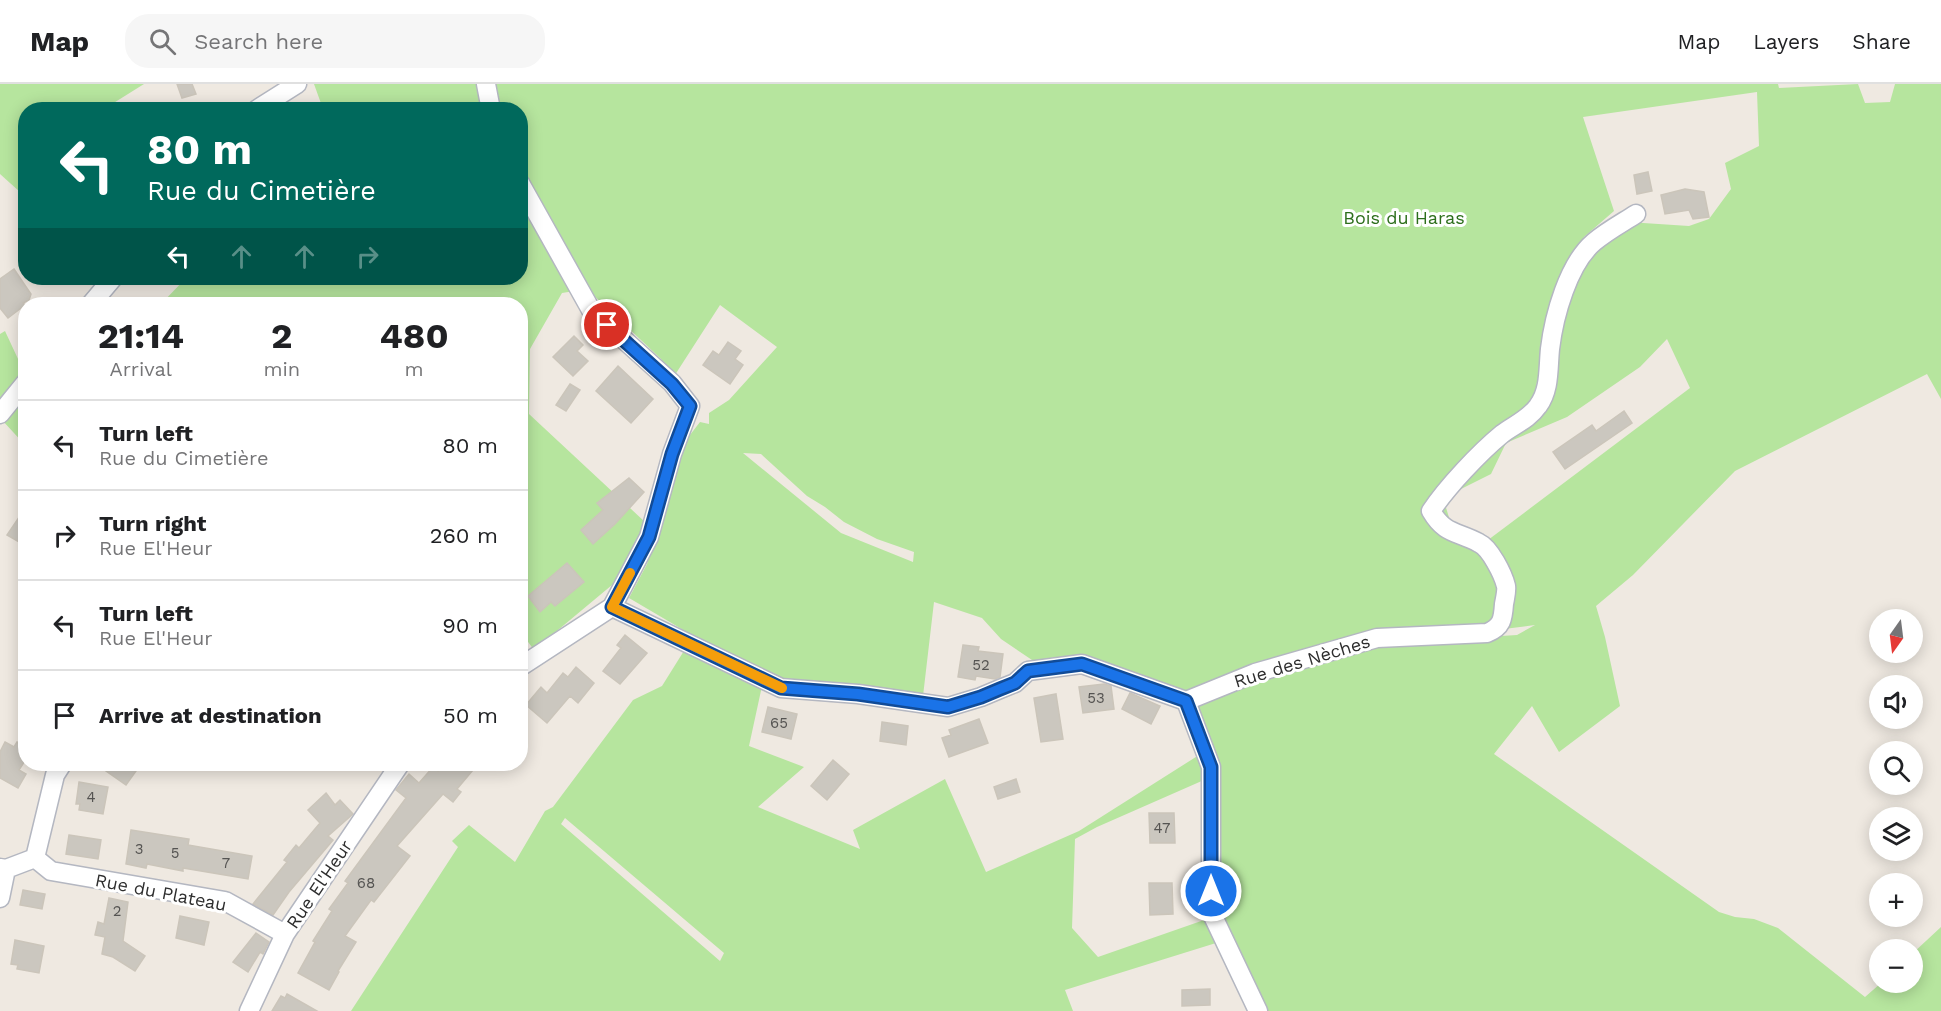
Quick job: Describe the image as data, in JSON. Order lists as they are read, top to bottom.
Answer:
{
  "streets": {
    "street": ["Rue des Nèches", "Rue El'Heur", "Rue du Plateau"]
  },
  "crossings": [
    ["Rue El'Heur", "Rue du Plateau"]
  ],
  "parks": ["Bois du Haras"],
  "house_numbers": [
    "52",
    "53",
    "65",
    "4",
    "47",
    "3",
    "5",
    "7",
    "68",
    "2"
  ],
  "north": "bottom",
  "page": {
    "header": "Map",
    "search": "Search here",
    "nav": ["Map", "Layers", "Share"],
    "turn": ["80 m", "Rue du Cimetière"],
    "eta": [
      "21:14",
      "Arrival",
      "2",
      "min",
      "480",
      "m"
    ],
    "list": [
      {
        "name": "Turn left",
        "note": "Rue du Cimetière",
        "value": "80 m"
      },
      {
        "name": "Turn right",
        "note": "Rue El'Heur",
        "value": "260 m"
      },
      {
        "name": "Turn left",
        "note": "Rue El'Heur",
        "value": "90 m"
      },
      {
        "name": "Arrive at destination",
        "value": "50 m"
      }
    ],
    "map_buttons": ["+", "−"]
  }
}
